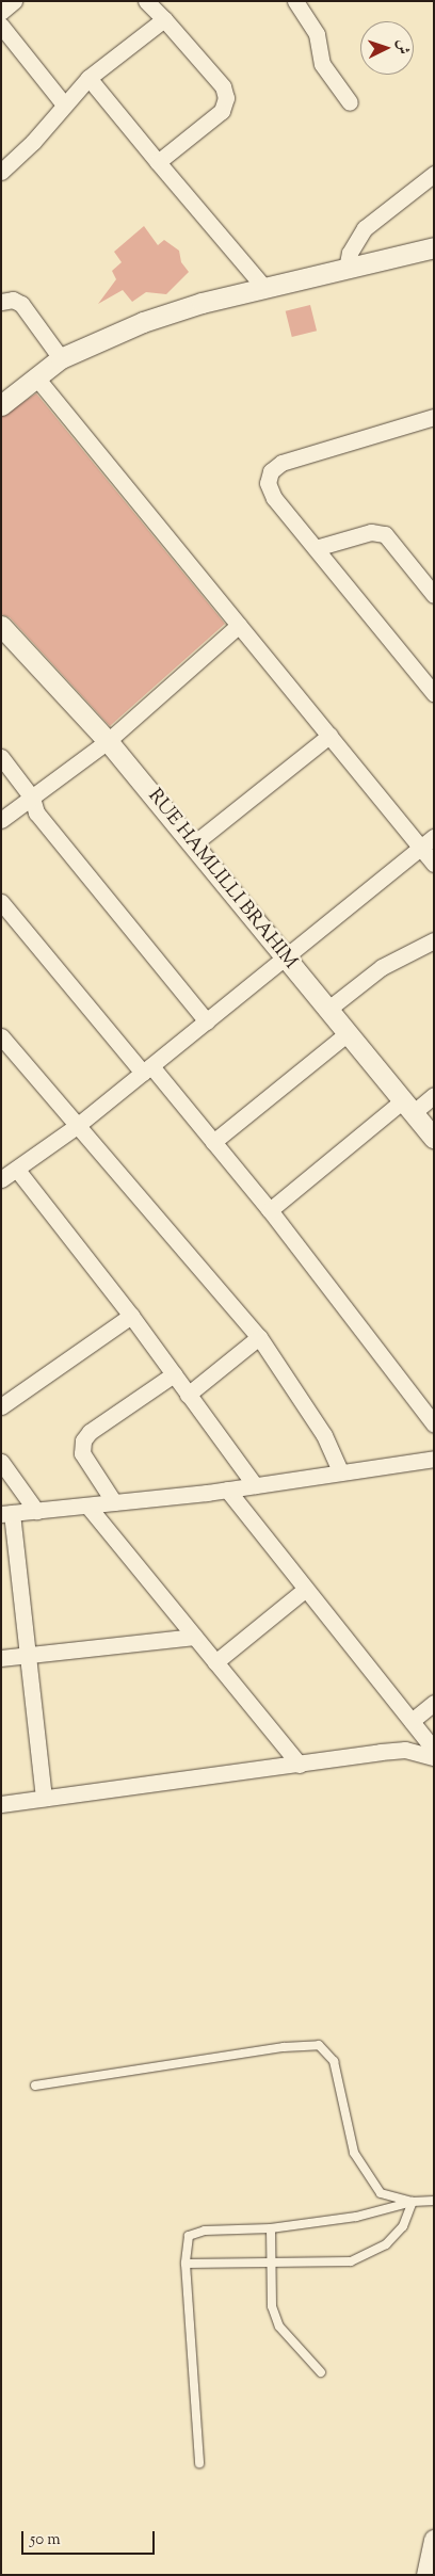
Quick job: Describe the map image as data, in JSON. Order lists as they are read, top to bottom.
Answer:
{
  "streets": {
    "street": ["RUE HAMLILLI BRAHIM"]
  },
  "scale_bar": "50 m",
  "north": "right"
}
